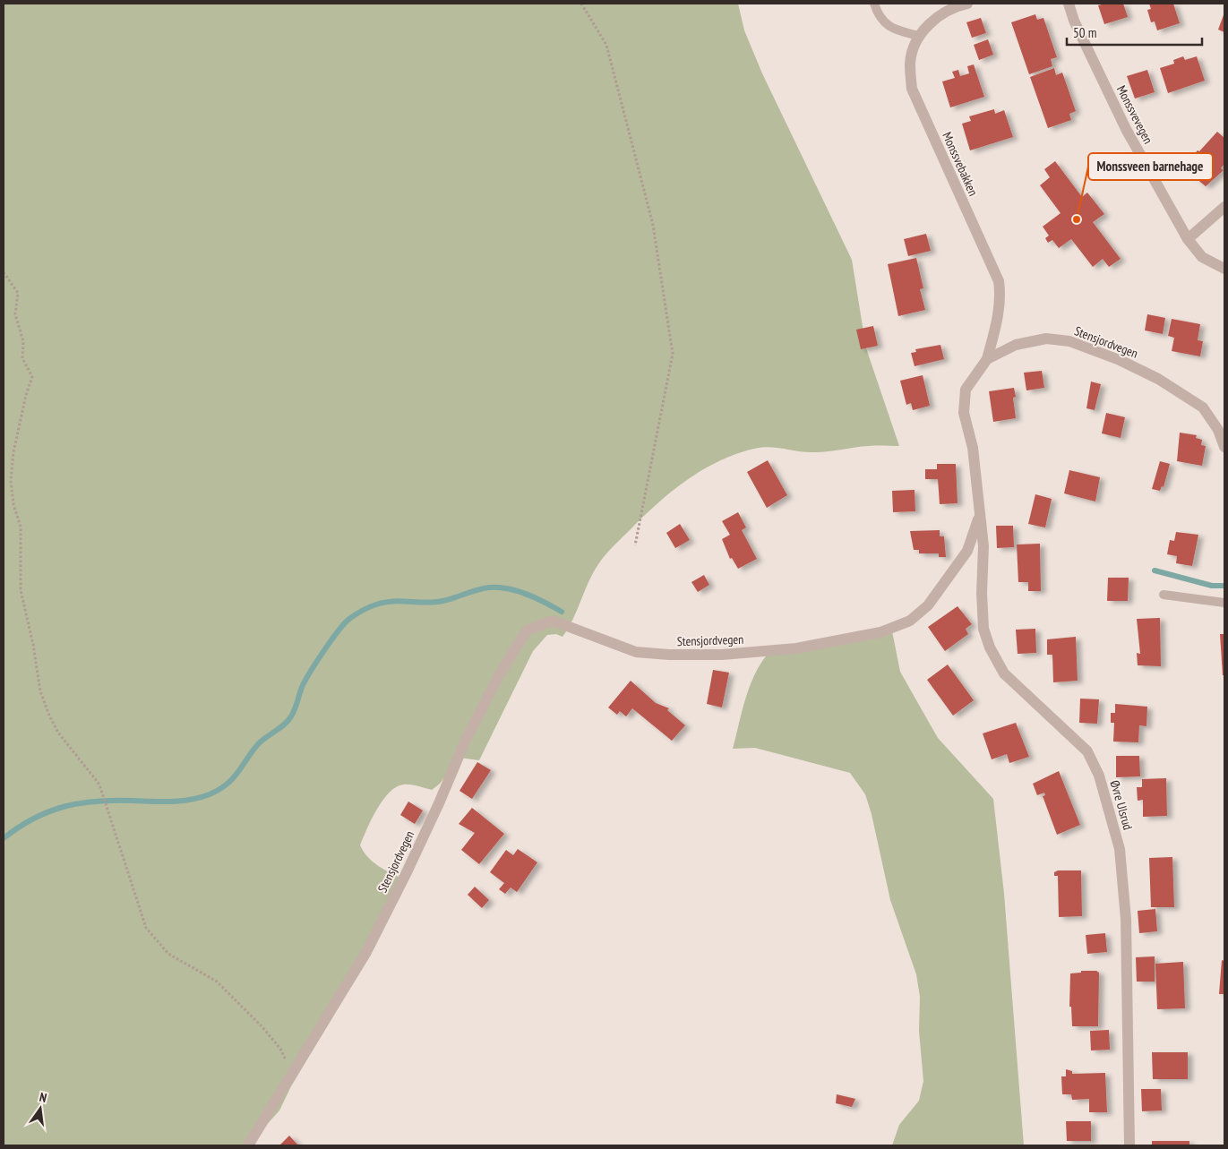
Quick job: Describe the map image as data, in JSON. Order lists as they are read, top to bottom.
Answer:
{
  "streets": {
    "street": [
      "Monssvevegen",
      "Monssvebakken",
      "Stensjordvegen",
      "Øvre Ulsrud"
    ]
  },
  "crossings": [
    ["Monssvebakken", "Stensjordvegen"],
    ["Stensjordvegen", "Øvre Ulsrud"]
  ],
  "places": ["Monssveen barnehage"],
  "scale_bar": "50 m",
  "north": "top"
}
